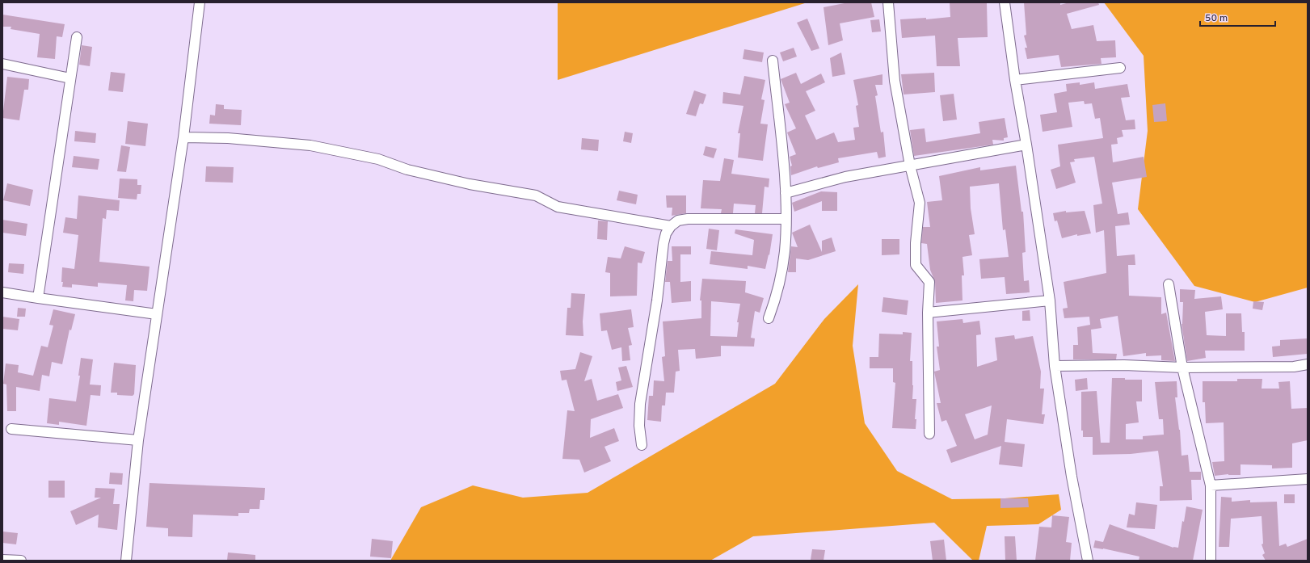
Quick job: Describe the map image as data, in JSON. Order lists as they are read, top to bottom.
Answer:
{
  "scale_bar": "50 m"
}
